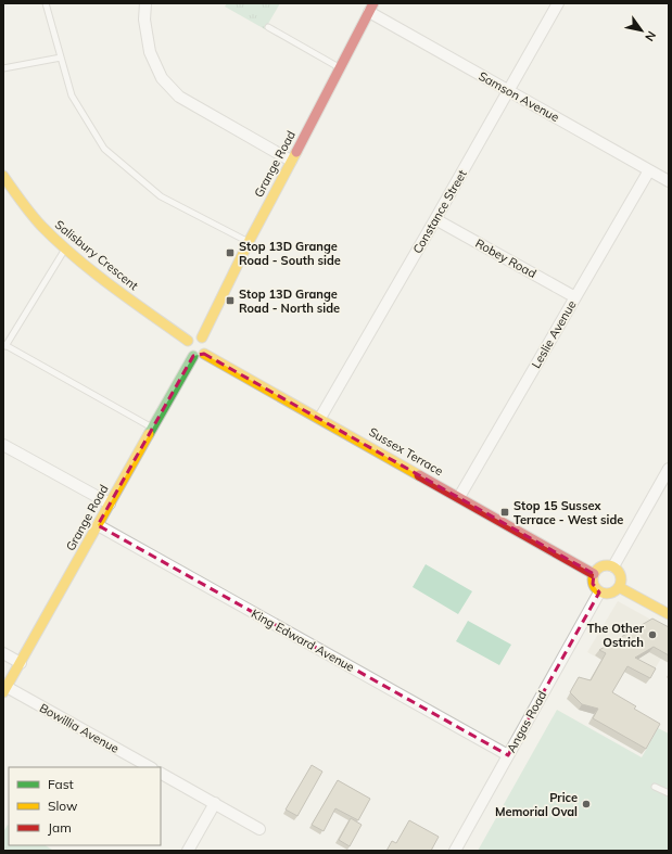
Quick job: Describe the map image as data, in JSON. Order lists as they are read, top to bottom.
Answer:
{
  "streets": {
    "street": [
      "Samson Avenue",
      "Grange Road",
      "Constance Street",
      "Salisbury Crescent",
      "Robey Road",
      "Leslie Avenue",
      "Sussex Terrace",
      "King Edward Avenue",
      "Angas Road",
      "Bowillia Avenue"
    ]
  },
  "crossings": [
    ["Samson Avenue", "Grange Road"],
    ["Samson Avenue", "Constance Street"],
    ["Samson Avenue", "Leslie Avenue"],
    ["Grange Road", "Salisbury Crescent"],
    ["Grange Road", "Sussex Terrace"],
    ["Grange Road", "King Edward Avenue"],
    ["Grange Road", "Bowillia Avenue"],
    ["Constance Street", "Robey Road"],
    ["Constance Street", "Sussex Terrace"],
    ["Salisbury Crescent", "Sussex Terrace"],
    ["Robey Road", "Leslie Avenue"],
    ["Leslie Avenue", "Sussex Terrace"],
    ["Sussex Terrace", "Angas Road"],
    ["King Edward Avenue", "Angas Road"]
  ],
  "places": {
    "transit": ["Stop 13D Grange Road - South side", "Stop 13D Grange Road - North side", "Stop 15 Sussex Terrace - West side"],
    "other": ["The Other Ostrich", "Price Memorial Oval"]
  },
  "legend": ["Fast", "Slow", "Jam"],
  "north": "bottom right"
}
